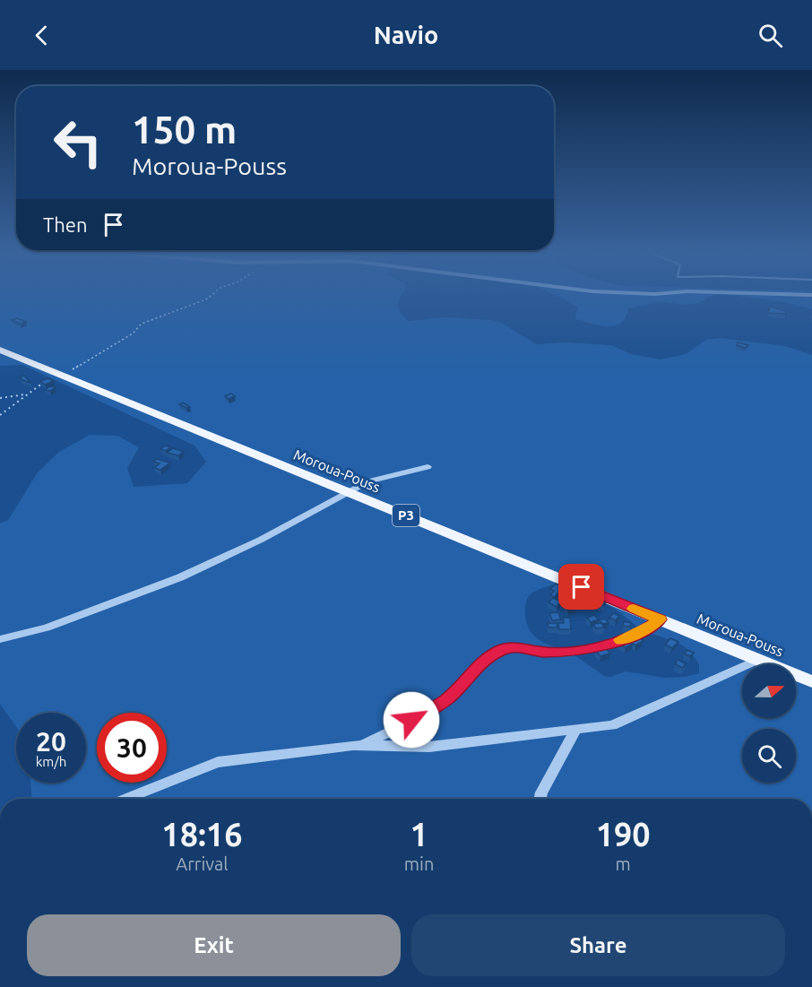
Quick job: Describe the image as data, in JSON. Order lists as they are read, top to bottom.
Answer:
{
  "streets": {
    "main road": ["Moroua-Pouss", "P3"]
  },
  "north": "right",
  "page": {
    "header": "Navio",
    "turn": ["150 m", "Moroua-Pouss"],
    "then": "Then",
    "speed": "20 km/h",
    "limit": "30",
    "eta": [
      "18:16",
      "Arrival",
      "1",
      "min",
      "190",
      "m"
    ],
    "buttons": ["Exit", "Share"]
  }
}
